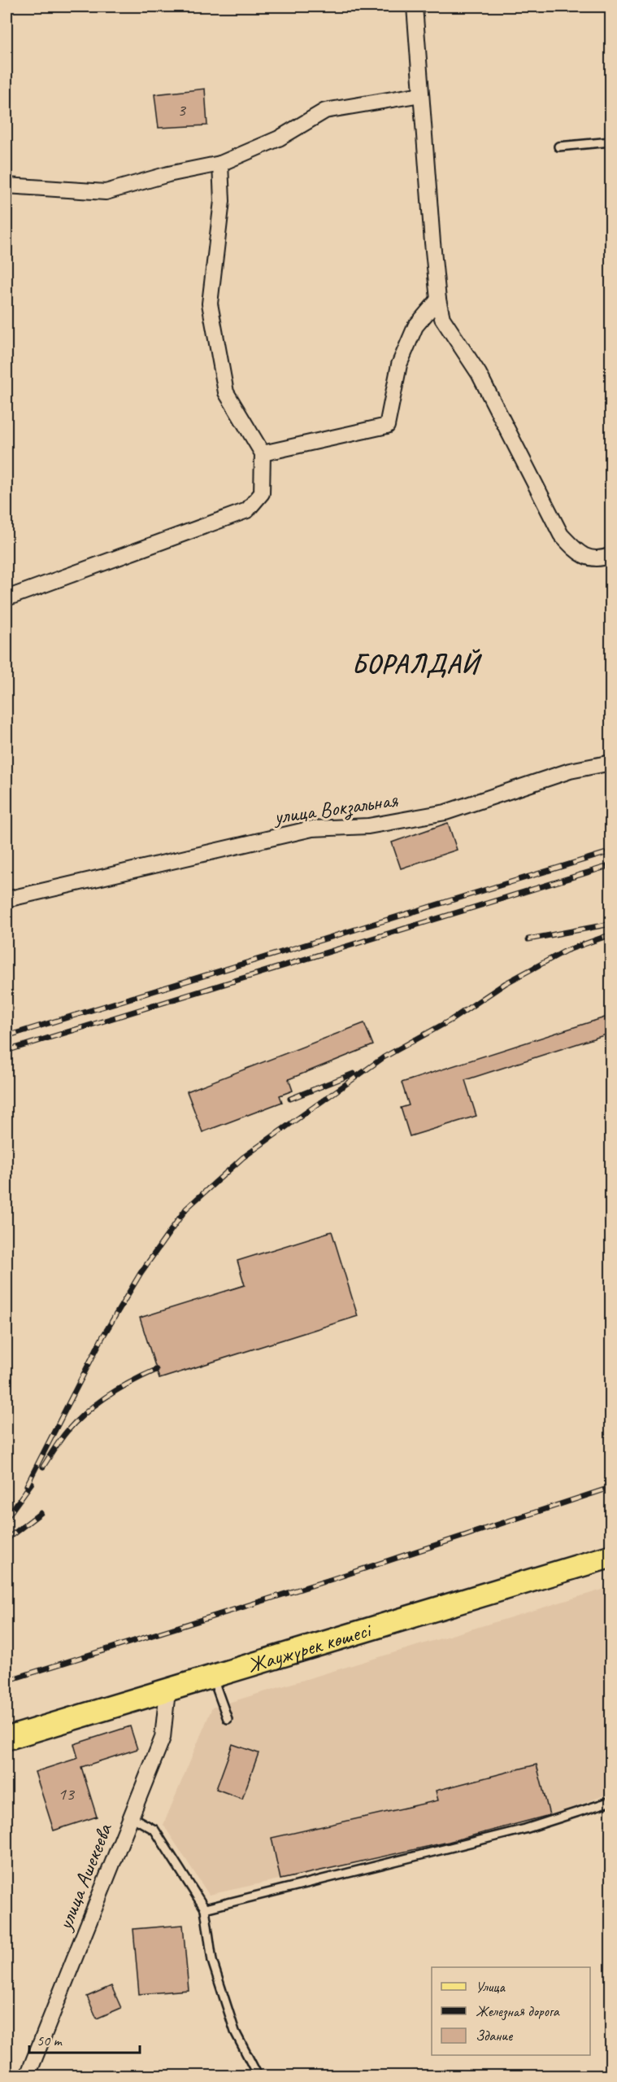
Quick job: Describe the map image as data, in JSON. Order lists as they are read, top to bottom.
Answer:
{
  "streets": {
    "main road": ["Жаужүрек көшесі"],
    "street": ["улица Вокзальная", "улица Ашекеева"]
  },
  "crossings": [
    ["Жаужүрек көшесі", "улица Ашекеева"]
  ],
  "districts": ["БОРАЛДАЙ"],
  "house_numbers": ["3", "13"],
  "legend": ["Улица", "Железная дорога", "Здание"],
  "scale_bar": "50 m"
}
